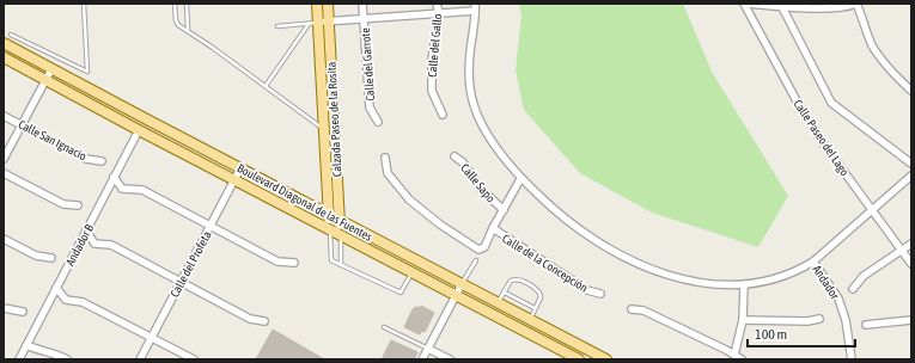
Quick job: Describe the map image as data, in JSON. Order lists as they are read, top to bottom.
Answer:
{
  "streets": {
    "main road": ["Calzada Paseo de la Rosita", "Boulevard Diagonal de las Fuentes"],
    "street": [
      "Calle del Gallo",
      "Calle del Garrote",
      "Calle Paseo del Lago",
      "Calle San Ignacio",
      "Calle Sapo",
      "Andador B",
      "Calle de la Concepción",
      "Calle del Profeta",
      "Andador"
    ]
  },
  "crossings": [
    ["Calzada Paseo de la Rosita", "Boulevard Diagonal de las Fuentes"],
    ["Boulevard Diagonal de las Fuentes", "Andador B"],
    ["Boulevard Diagonal de las Fuentes", "Calle del Profeta"]
  ],
  "scale_bar": "100 m"
}
